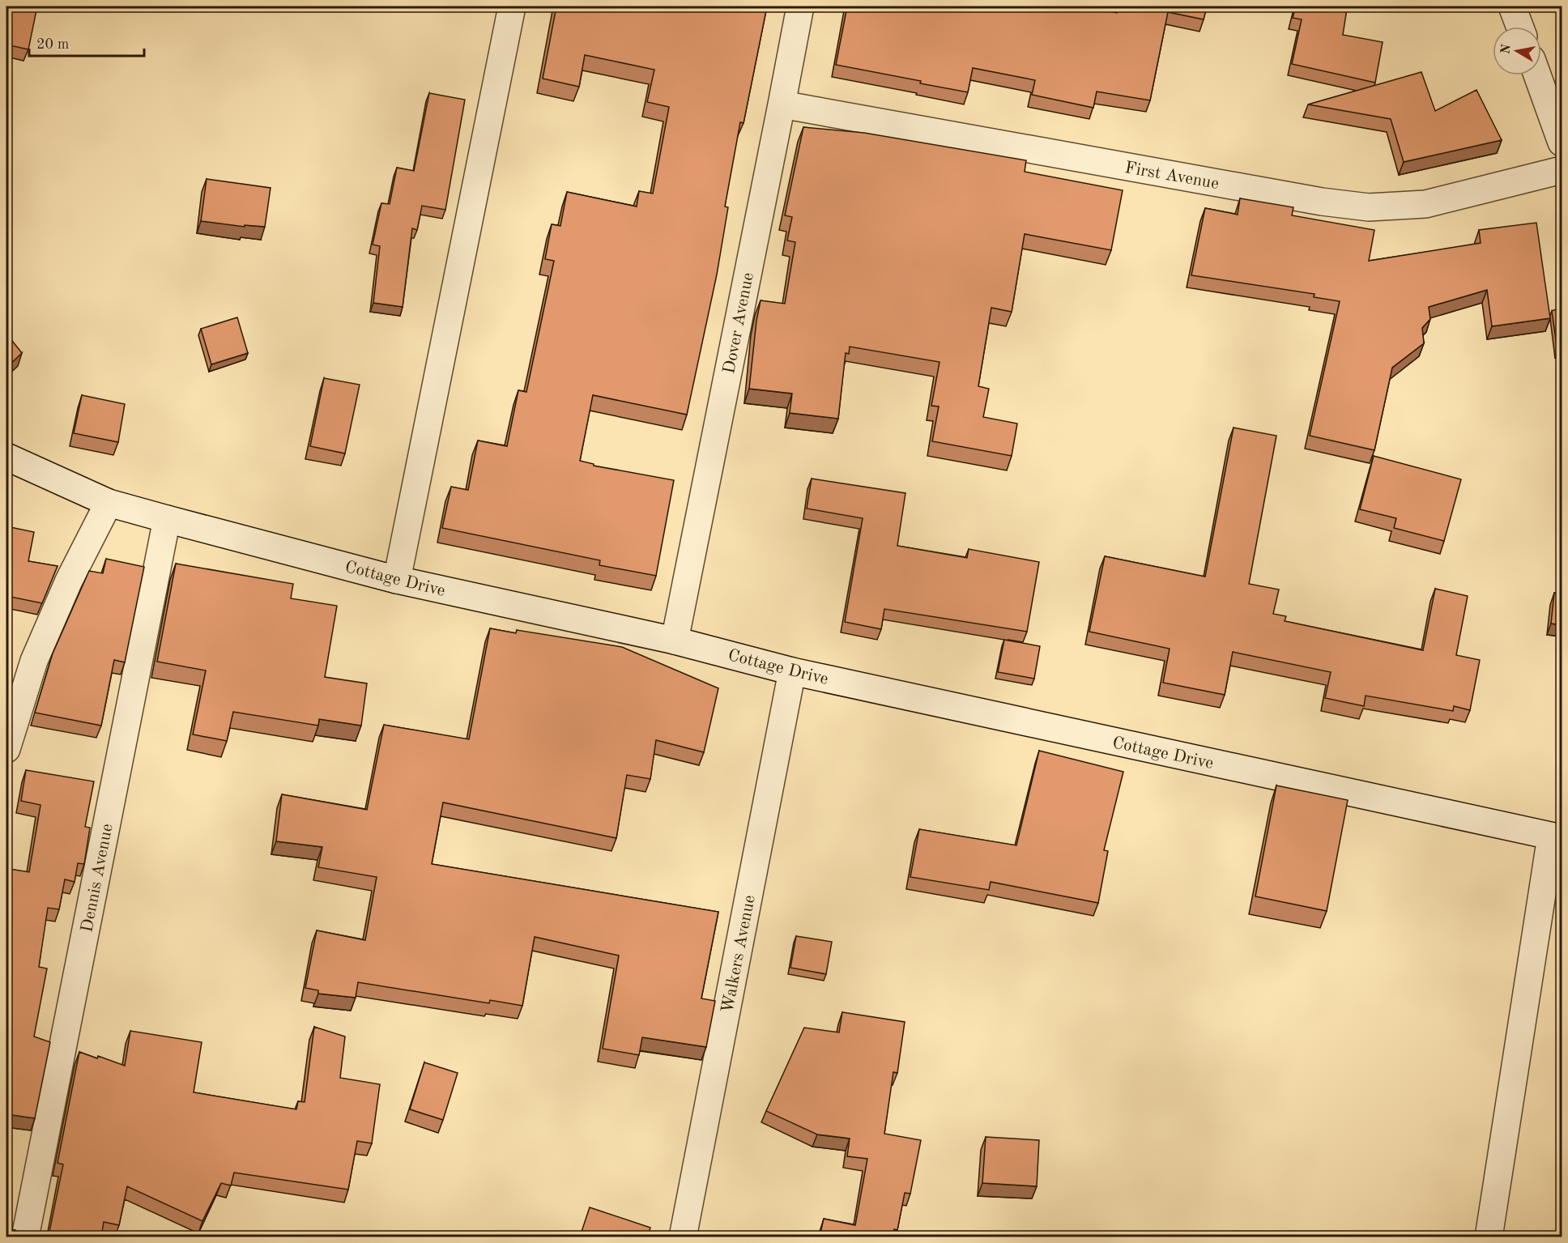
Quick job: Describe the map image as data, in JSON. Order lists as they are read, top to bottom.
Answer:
{
  "streets": {
    "street": [
      "First Avenue",
      "Dover Avenue",
      "Cottage Drive",
      "Dennis Avenue",
      "Walkers Avenue"
    ]
  },
  "crossings": [
    ["First Avenue", "Dover Avenue"],
    ["Dover Avenue", "Cottage Drive"],
    ["Cottage Drive", "Dennis Avenue"],
    ["Cottage Drive", "Walkers Avenue"]
  ],
  "scale_bar": "20 m",
  "north": "left"
}
